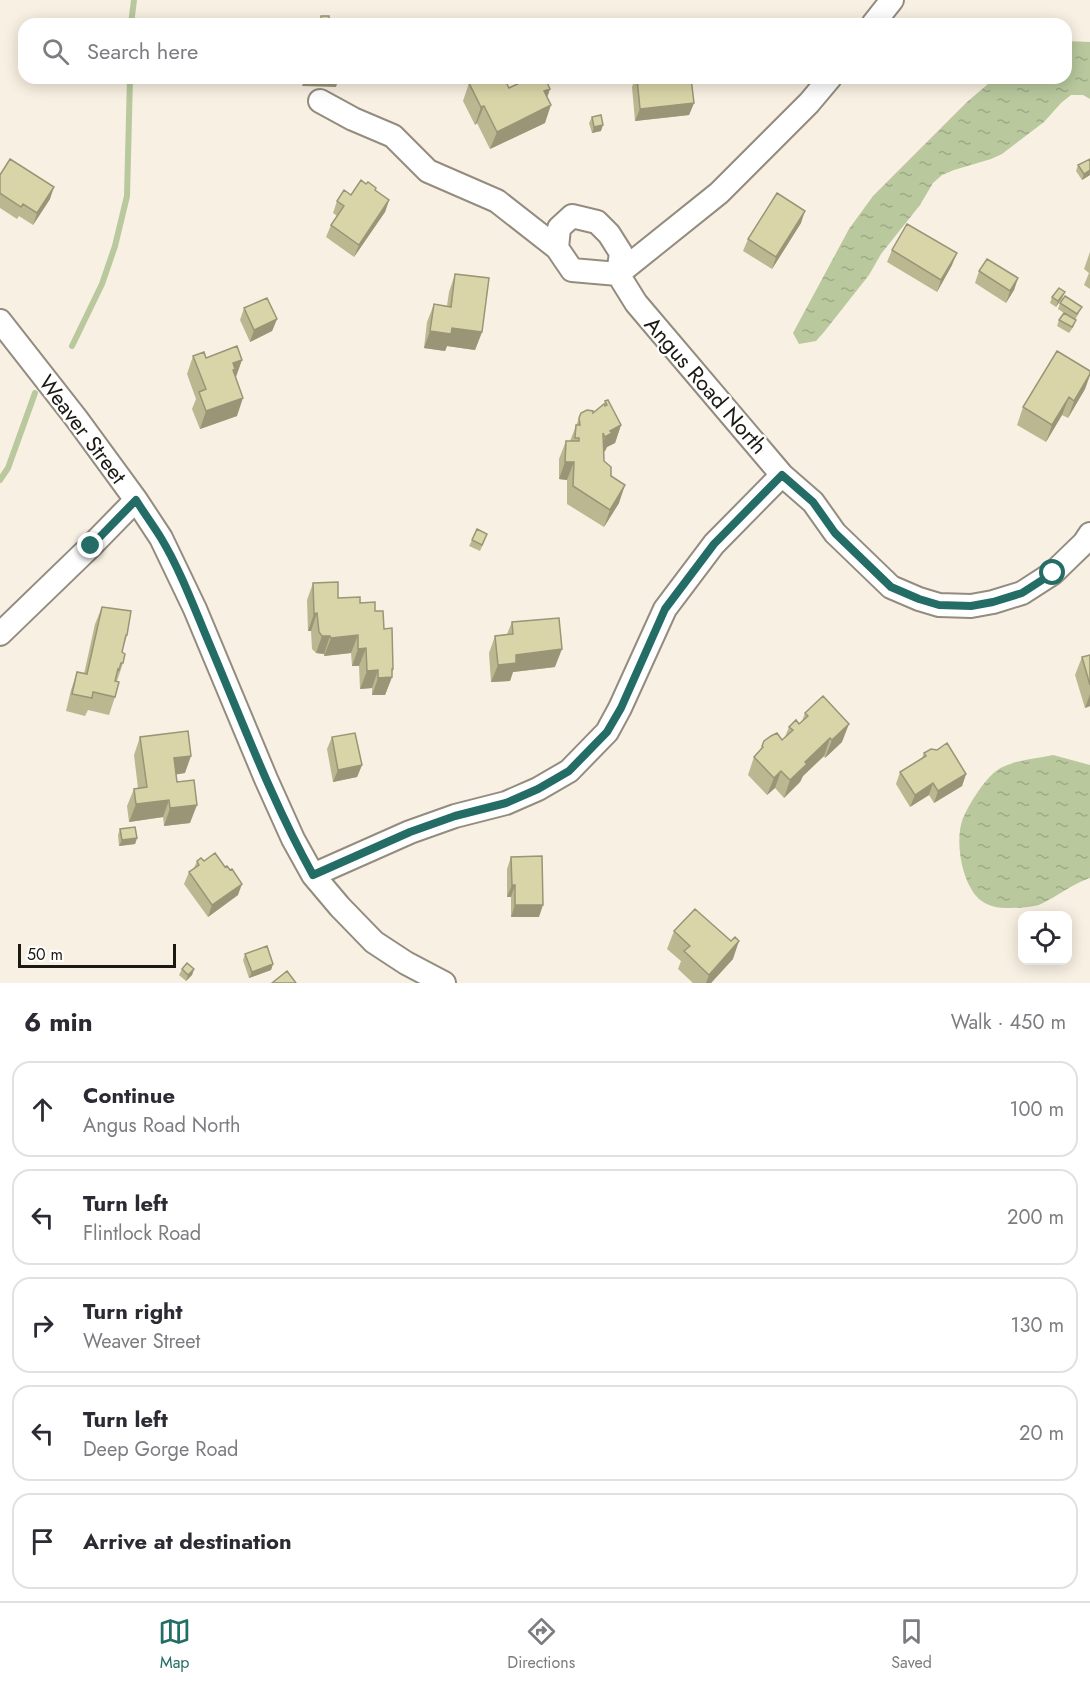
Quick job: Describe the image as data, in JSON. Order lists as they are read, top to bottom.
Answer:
{
  "streets": {
    "street": ["Angus Road North", "Weaver Street"]
  },
  "scale_bar": "50 m",
  "page": {
    "search": "Search here",
    "scale": "50 m",
    "heading": ["6 min", "Walk · 450 m"],
    "list": [
      ["Continue", "Angus Road North", "100 m"],
      ["Turn left", "Flintlock Road", "200 m"],
      ["Turn right", "Weaver Street", "130 m"],
      ["Turn left", "Deep Gorge Road", "20 m"],
      "Arrive at destination"
    ],
    "nav": ["Map", "Directions", "Saved"]
  }
}
